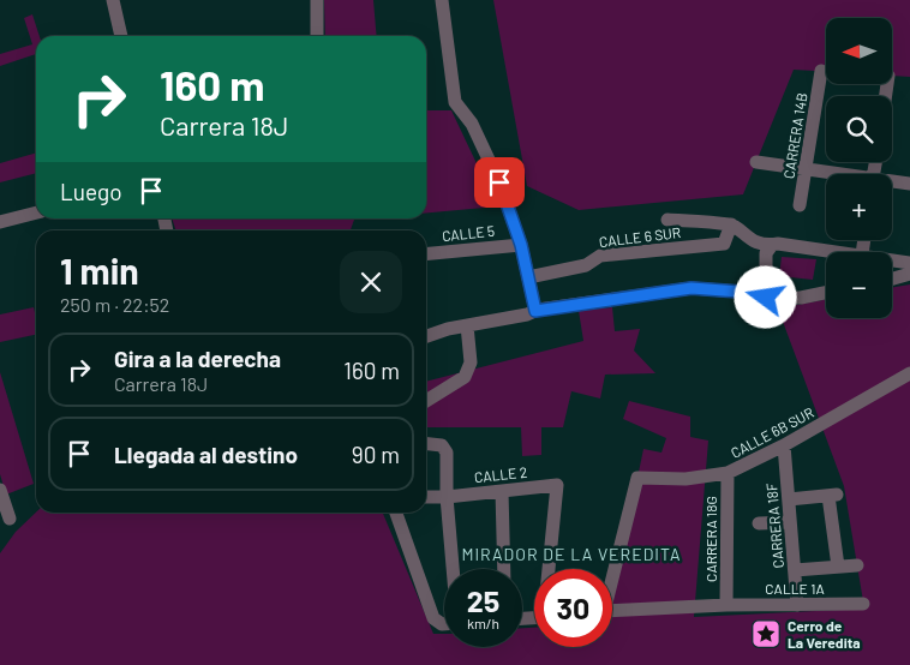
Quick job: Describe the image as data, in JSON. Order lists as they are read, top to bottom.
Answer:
{
  "streets": {
    "street": [
      "CARRERA 14B",
      "CALLE 5",
      "CALLE 6 SUR",
      "CALLE 6B SUR",
      "CALLE 2",
      "CARRERA 18F",
      "CARRERA 18G",
      "CALLE 1A"
    ]
  },
  "crossings": [
    ["CALLE 6B SUR", "CARRERA 18F"],
    ["CALLE 6B SUR", "CARRERA 18G"],
    ["CARRERA 18F", "CALLE 1A"],
    ["CARRERA 18G", "CALLE 1A"]
  ],
  "districts": ["MIRADOR DE LA VEREDITA"],
  "places": {
    "place": ["Cerro de La Veredita"]
  },
  "north": "left",
  "page": {
    "map_buttons": ["+", "−"],
    "turn": ["160 m", "Carrera 18J"],
    "then": "Luego",
    "heading": ["1 min", "250 m · 22:52"],
    "list": [
      {
        "name": "Gira a la derecha",
        "note": "Carrera 18J",
        "value": "160 m"
      },
      {
        "name": "Llegada al destino",
        "value": "90 m"
      }
    ],
    "speed": "25 km/h",
    "limit": "30"
  }
}
